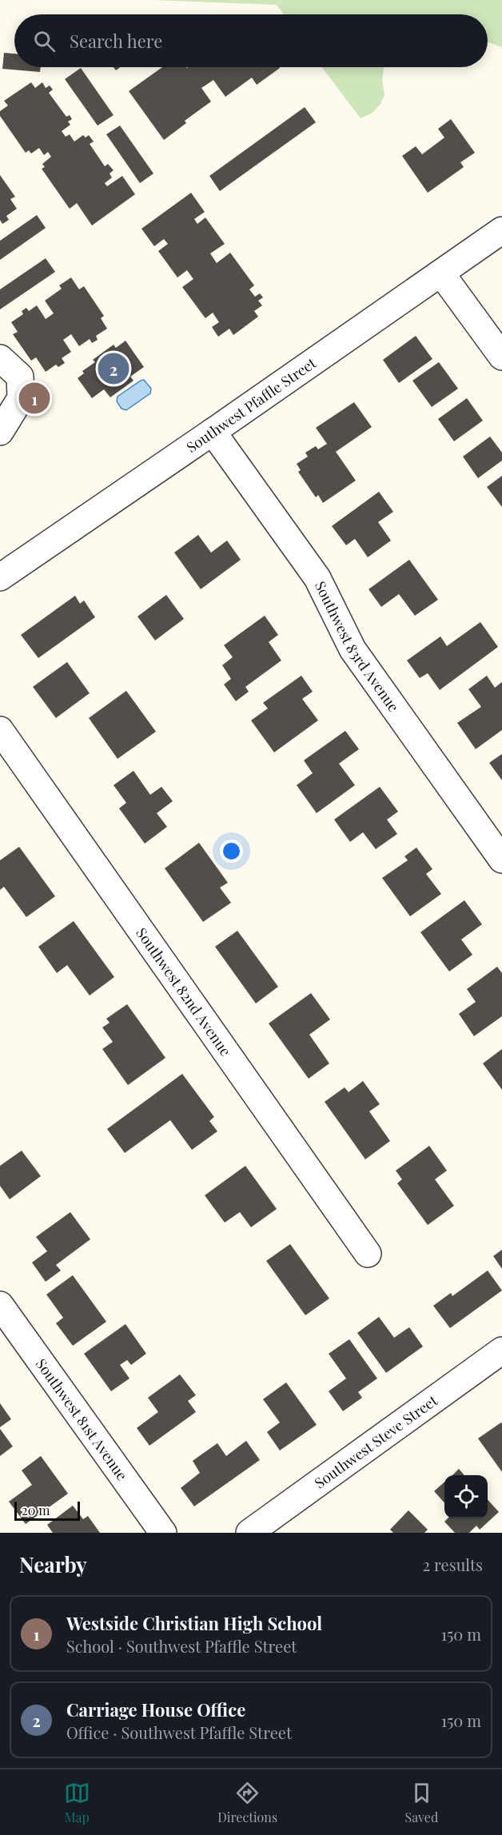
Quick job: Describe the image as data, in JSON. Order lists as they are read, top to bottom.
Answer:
{
  "streets": {
    "street": [
      "Southwest Pfaffle Street",
      "Southwest 83rd Avenue",
      "Southwest 82nd Avenue",
      "Southwest 81st Avenue",
      "Southwest Steve Street"
    ]
  },
  "crossings": [
    ["Southwest Pfaffle Street", "Southwest 83rd Avenue"]
  ],
  "scale_bar": "20 m",
  "page": {
    "search": "Search here",
    "pins": ["2", "1"],
    "scale": "20 m",
    "heading": ["Nearby", "2 results"],
    "list": [
      {
        "mark": "1",
        "name": "Westside Christian High School",
        "note": "School · Southwest Pfaffle Street",
        "value": "150 m"
      },
      {
        "mark": "2",
        "name": "Carriage House Office",
        "note": "Office · Southwest Pfaffle Street",
        "value": "150 m"
      }
    ],
    "nav": ["Map", "Directions", "Saved"]
  }
}
